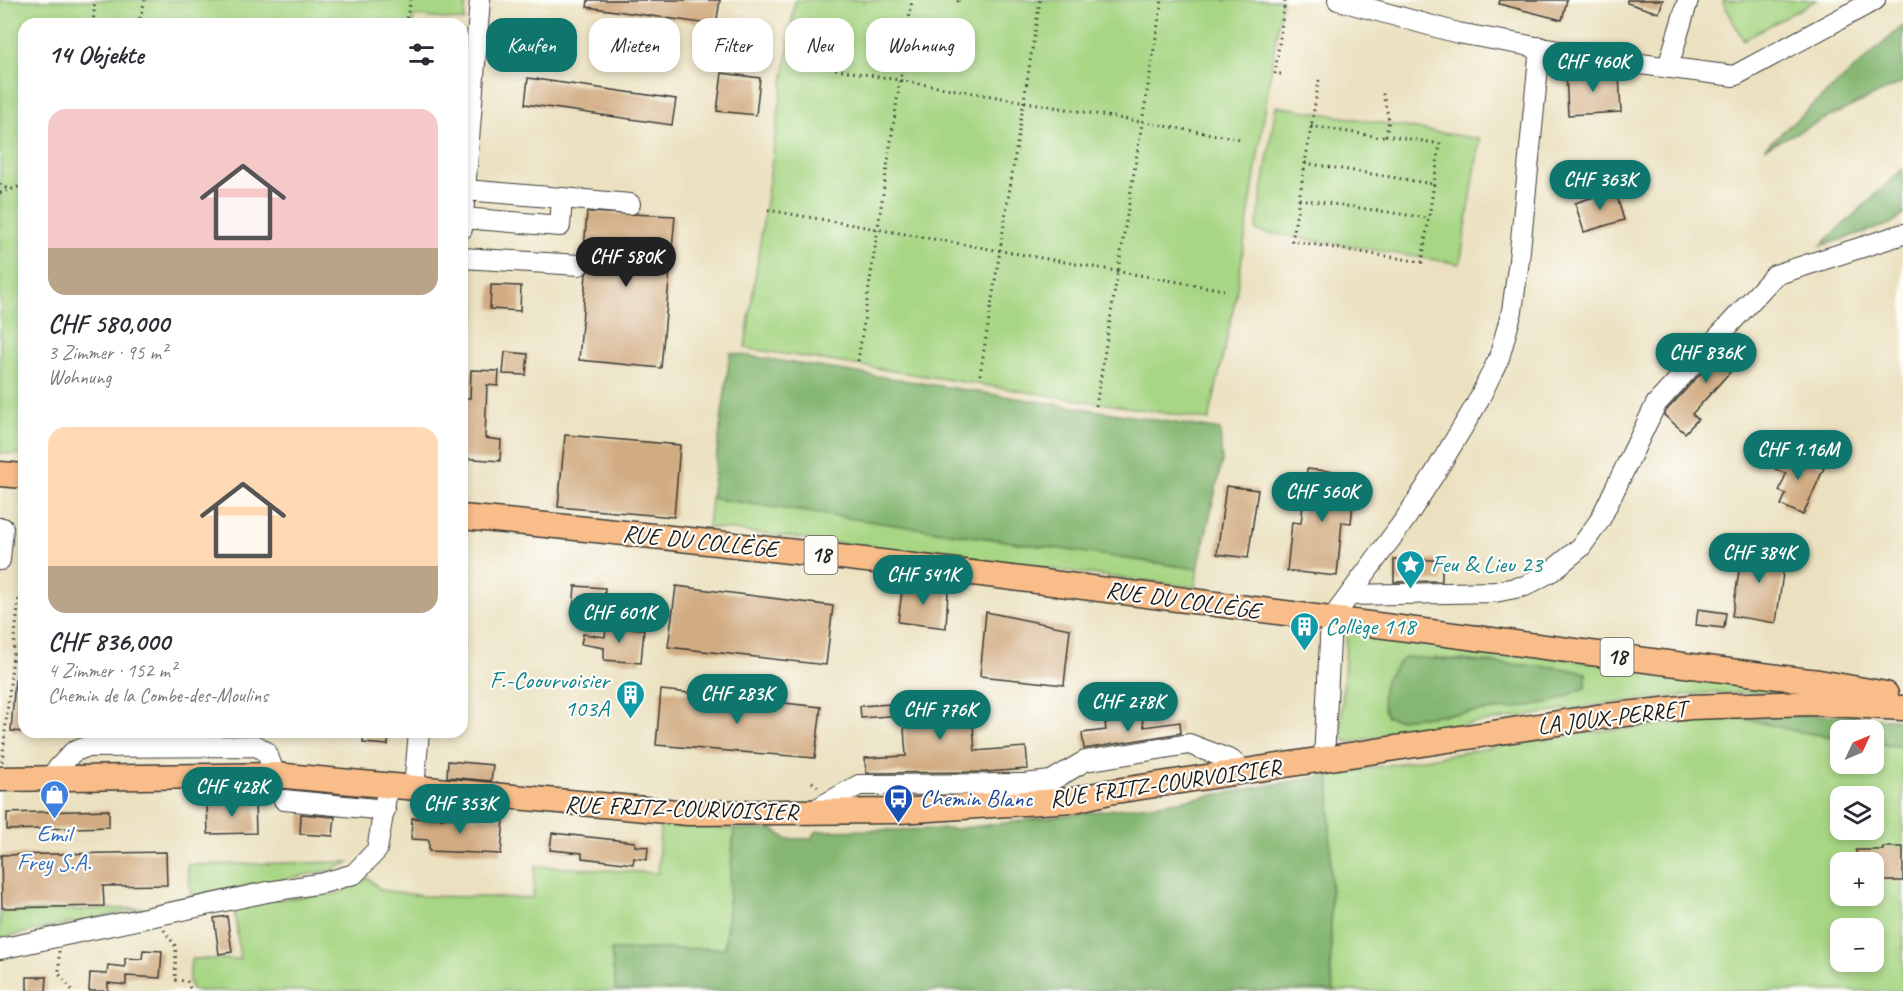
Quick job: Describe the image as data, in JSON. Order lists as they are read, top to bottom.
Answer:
{
  "streets": {
    "main road": [
      "RUE DU COLLÈGE",
      "18",
      "LA JOUX-PERRET",
      "RUE FRITZ-COURVOISIER"
    ]
  },
  "crossings": [
    ["RUE DU COLLÈGE", "LA JOUX-PERRET"],
    ["LA JOUX-PERRET", "RUE FRITZ-COURVOISIER"]
  ],
  "places": {
    "place": ["Feu & Lieu 23"],
    "building": ["Collège 118", "F.-Coourvoisier 103A"],
    "shop": ["Emil Frey S.A."],
    "bus stop": ["Chemin Blanc"]
  },
  "north": "top right",
  "page": {
    "chip": [
      "Kaufen",
      "Mieten",
      "Filter",
      "Neu",
      "Wohnung"
    ],
    "heading": "14 Objekte",
    "price": [
      "CHF 460K",
      "CHF 363K",
      "CHF 580K",
      "CHF 836K",
      "CHF 1.16M",
      "CHF 560K",
      "CHF 384K",
      "CHF 541K",
      "CHF 601K",
      "CHF 283K",
      "CHF 278K",
      "CHF 776K",
      "CHF 428K",
      "CHF 353K"
    ],
    "list": [
      {
        "name": "CHF 580,000",
        "note": "3 Zimmer · 95 m² · Wohnung"
      },
      {
        "name": "CHF 836,000",
        "note": "4 Zimmer · 152 m² · Chemin de la Combe-des-Moulins"
      }
    ],
    "map_buttons": ["+", "−"]
  }
}
